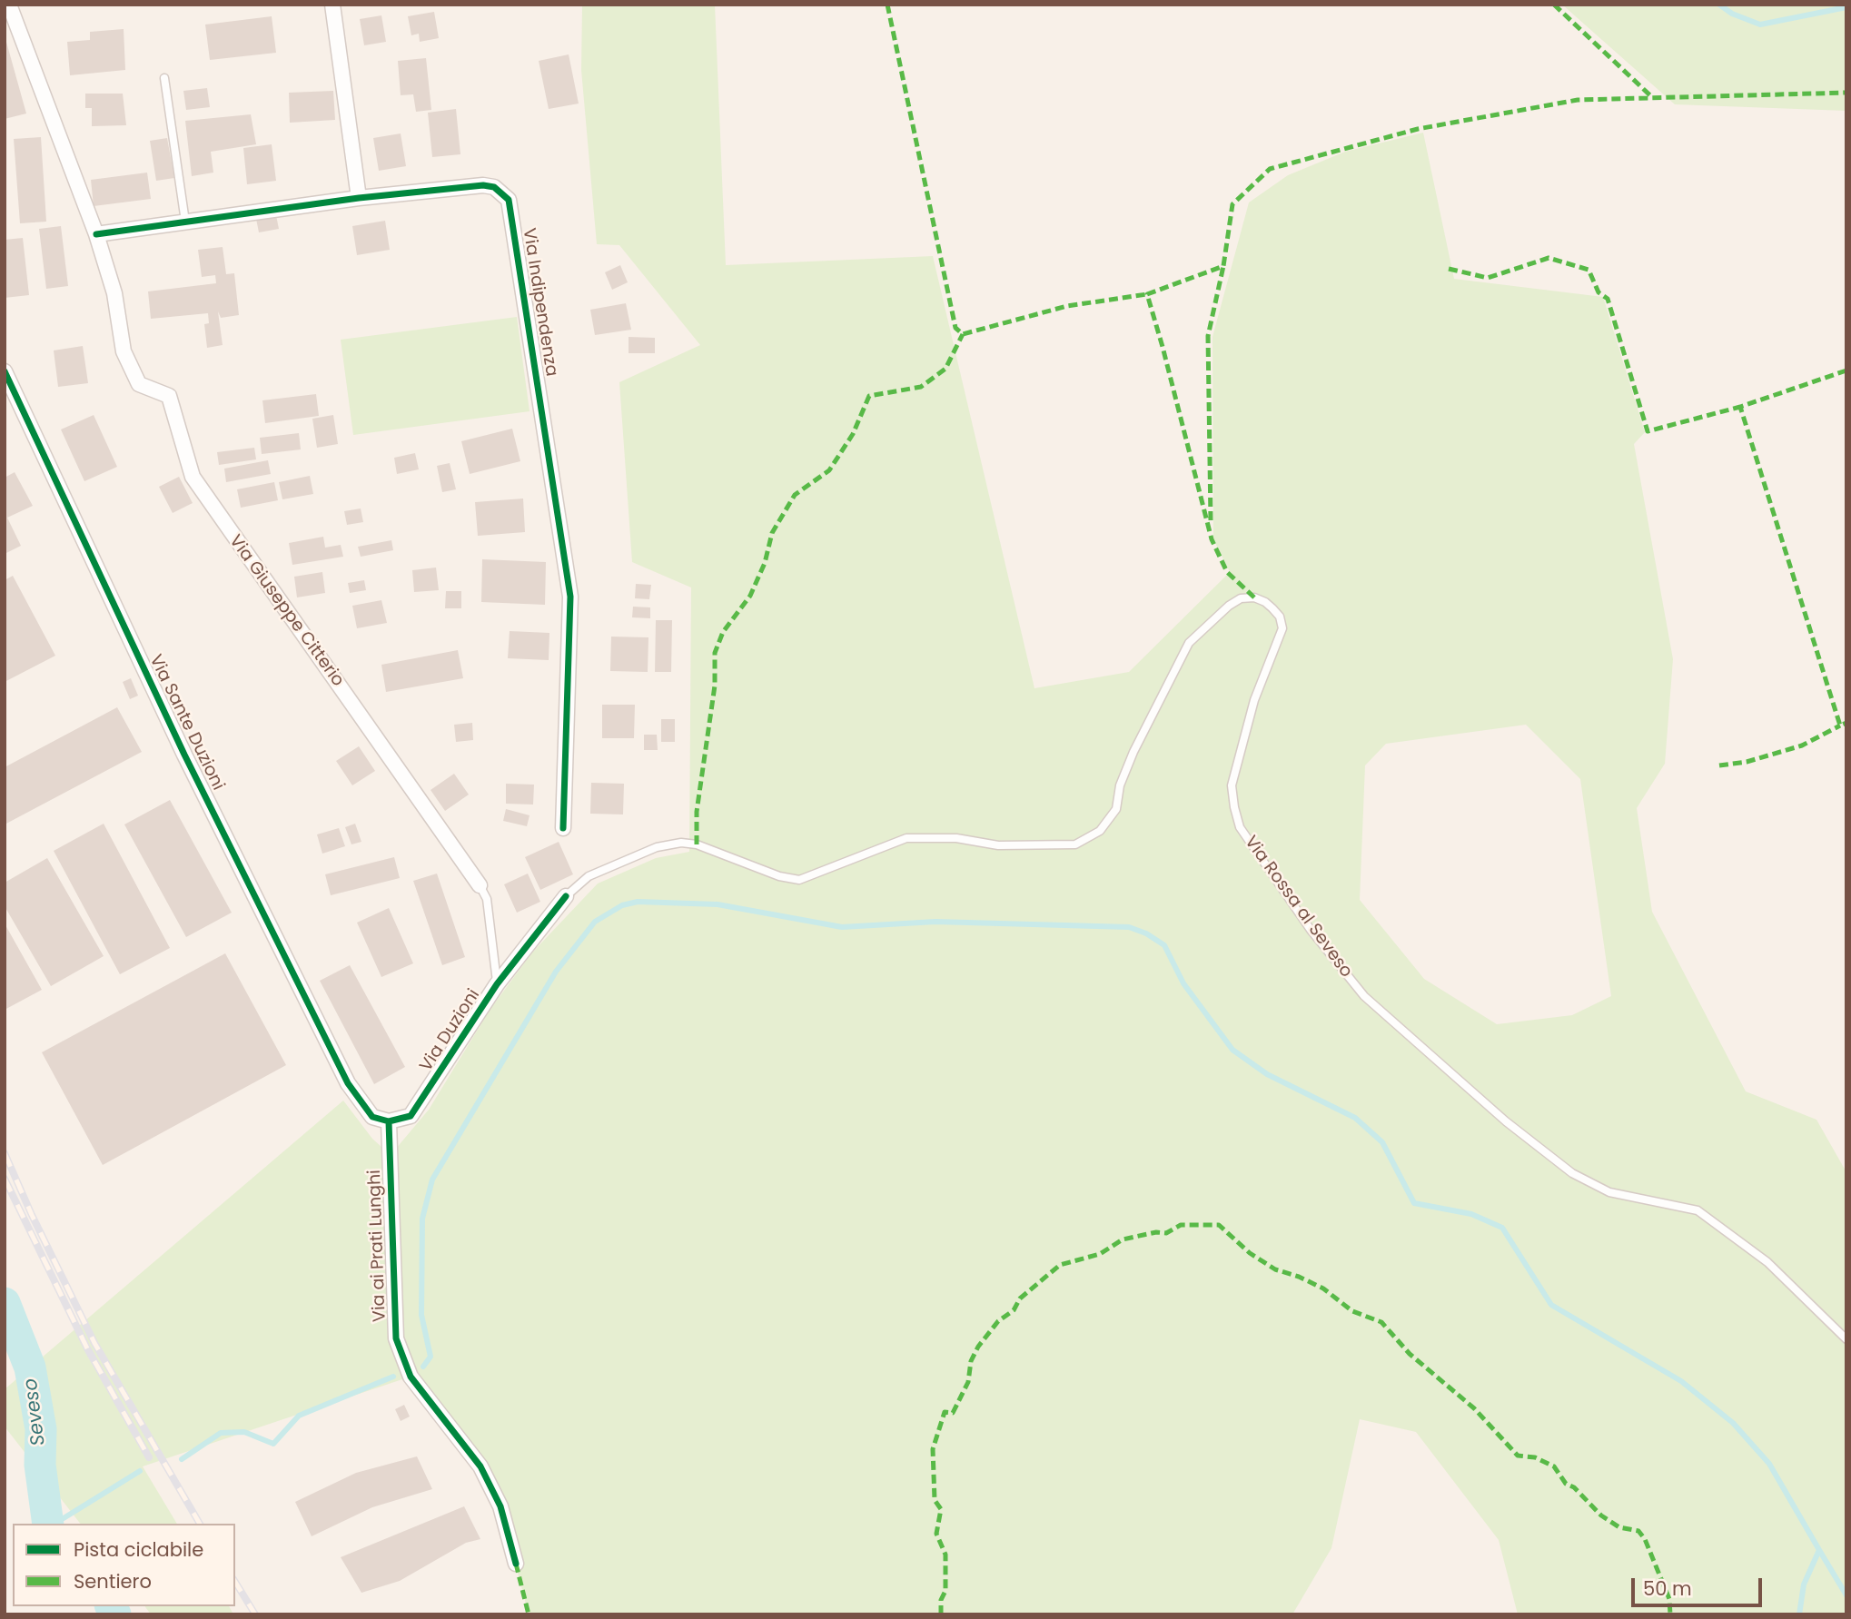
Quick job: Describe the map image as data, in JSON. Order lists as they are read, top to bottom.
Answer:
{
  "streets": {
    "street": [
      "Via Indipendenza",
      "Via Giuseppe Citterio",
      "Via Sante Duzioni",
      "Via Duzioni",
      "Via ai Prati Lunghi"
    ],
    "lane": ["Via Rossa al Seveso"]
  },
  "crossings": [
    ["Via Indipendenza", "Via Giuseppe Citterio"],
    ["Via Giuseppe Citterio", "Via Duzioni"],
    ["Via Sante Duzioni", "Via Duzioni"],
    ["Via Sante Duzioni", "Via ai Prati Lunghi"],
    ["Via Rossa al Seveso", "Via Duzioni"],
    ["Via Duzioni", "Via ai Prati Lunghi"]
  ],
  "water": ["Seveso"],
  "legend": ["Pista ciclabile", "Sentiero"],
  "scale_bar": "50 m"
}
